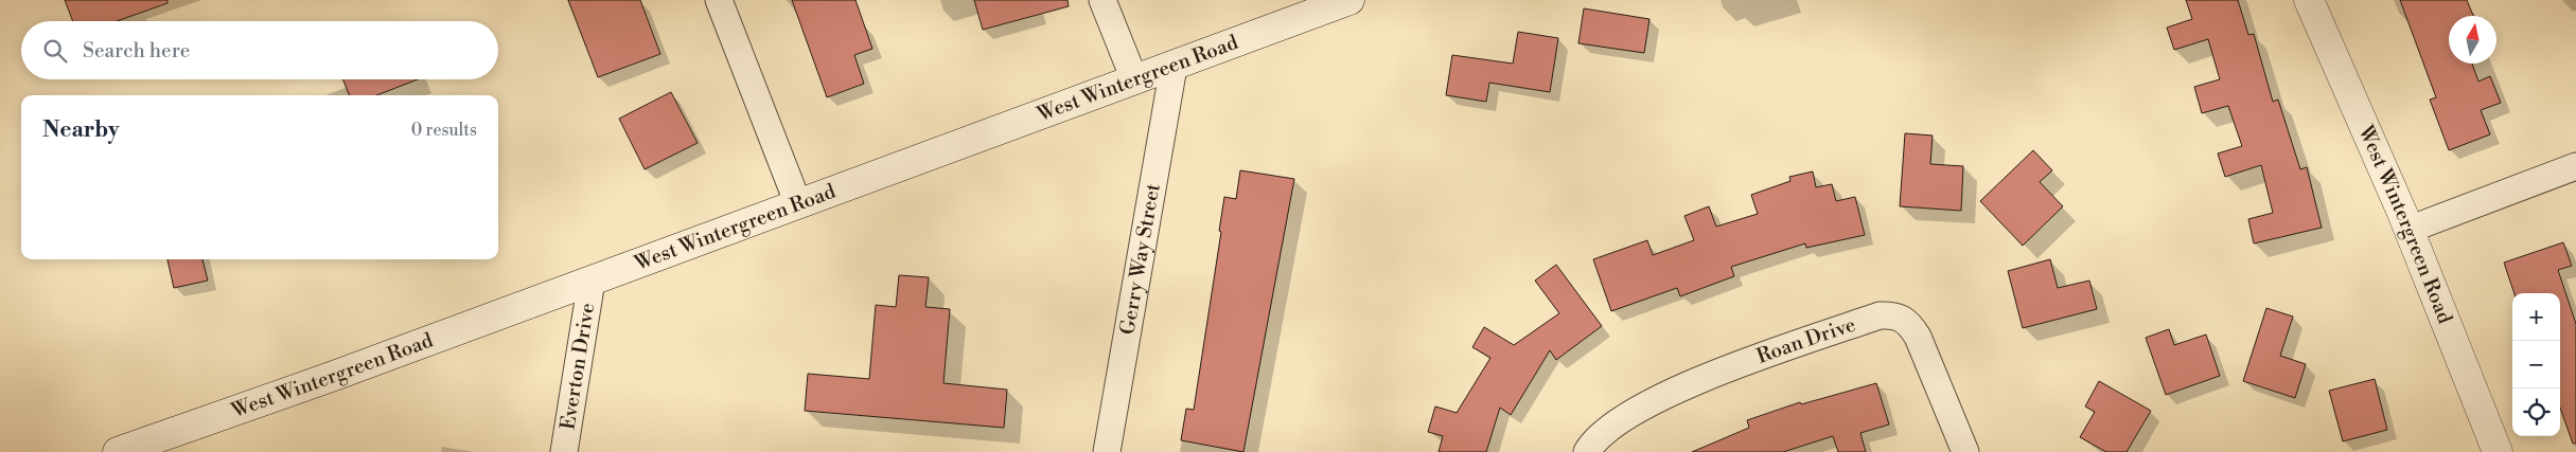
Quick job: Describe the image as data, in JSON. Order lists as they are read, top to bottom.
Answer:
{
  "streets": {
    "main road": ["West Wintergreen Road"],
    "street": ["Gerry Way Street", "Roan Drive", "Everton Drive"]
  },
  "crossings": [
    ["West Wintergreen Road", "Gerry Way Street"],
    ["West Wintergreen Road", "Everton Drive"]
  ],
  "north": "top",
  "page": {
    "search": "Search here",
    "heading": ["Nearby", "0 results"],
    "map_buttons": ["+", "−"]
  }
}
